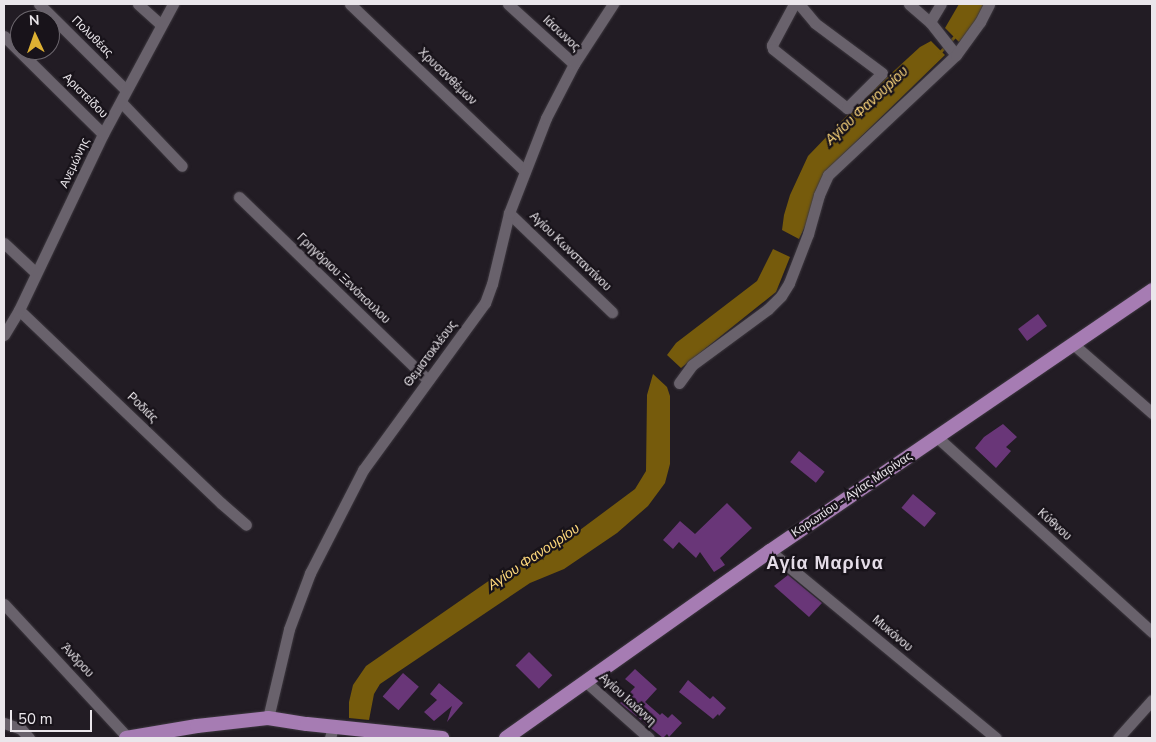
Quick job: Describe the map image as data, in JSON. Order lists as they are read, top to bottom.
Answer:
{
  "streets": {
    "main road": ["Κορωπίου - Αγίας Μαρίνας"],
    "street": [
      "Ιάσωνος",
      "Πολυθέας",
      "Χρυσανθέμων",
      "Αριστείδου",
      "Ανεμώνης",
      "Αγίου Κωνσταντίνου",
      "Γρηγόριου Ξενόπουλου",
      "Θεμιστοκλέους",
      "Ροδιάς",
      "Κύθνου",
      "Μυκόνου",
      "Άνδρου",
      "Αγίου Ιωάννη"
    ]
  },
  "crossings": [
    ["Ιάσωνος", "Θεμιστοκλέους"],
    ["Πολυθέας", "Ανεμώνης"],
    ["Χρυσανθέμων", "Θεμιστοκλέους"],
    ["Αριστείδου", "Ανεμώνης"],
    ["Ανεμώνης", "Ροδιάς"],
    ["Αγίου Κωνσταντίνου", "Θεμιστοκλέους"],
    ["Γρηγόριου Ξενόπουλου", "Θεμιστοκλέους"],
    ["Κορωπίου - Αγίας Μαρίνας", "Κύθνου"],
    ["Κορωπίου - Αγίας Μαρίνας", "Μυκόνου"],
    ["Κορωπίου - Αγίας Μαρίνας", "Αγίου Ιωάννη"]
  ],
  "districts": ["Αγία Μαρίνα"],
  "water": ["Αγίου Φανουρίου"],
  "scale_bar": "50 m",
  "north": "top"
}
